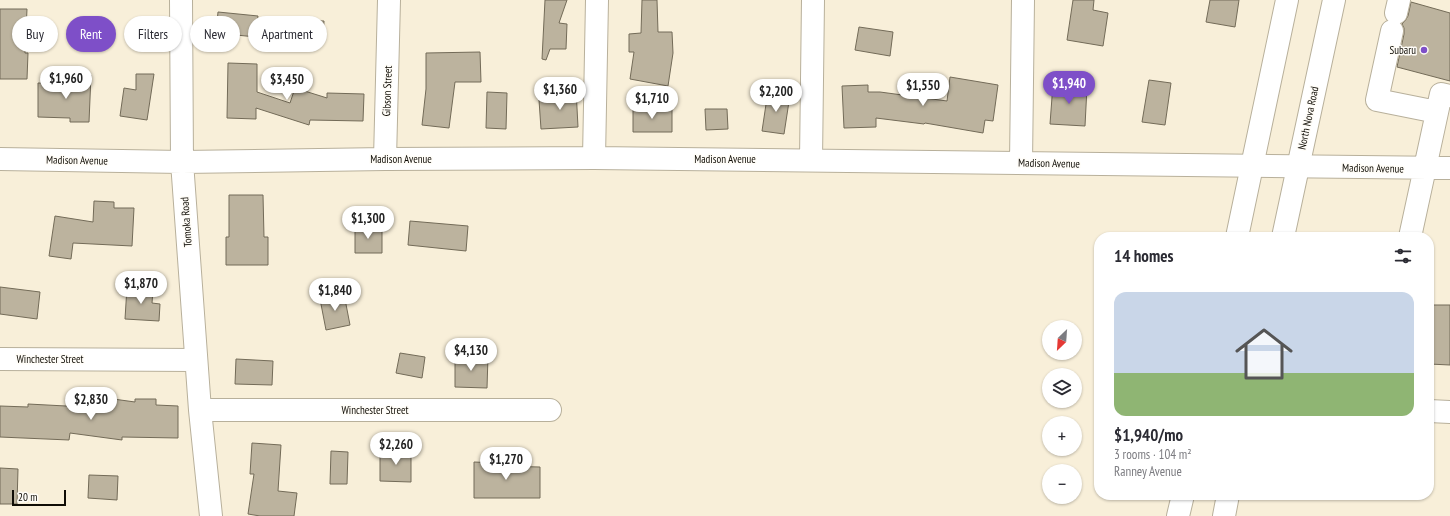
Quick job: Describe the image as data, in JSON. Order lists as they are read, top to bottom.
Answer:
{
  "streets": {
    "street": [
      "Gibson Street",
      "North Nova Road",
      "Madison Avenue",
      "Tomoka Road",
      "Winchester Street"
    ]
  },
  "crossings": [
    ["Gibson Street", "Madison Avenue"],
    ["North Nova Road", "Madison Avenue"],
    ["Madison Avenue", "Tomoka Road"],
    ["Tomoka Road", "Winchester Street"]
  ],
  "places": ["Subaru"],
  "scale_bar": "20 m",
  "north": "bottom left",
  "page": {
    "chip": [
      "Buy",
      "Rent",
      "Filters",
      "New",
      "Apartment"
    ],
    "price": [
      "$1,960",
      "$3,450",
      "$1,940",
      "$1,550",
      "$1,360",
      "$2,200",
      "$1,710",
      "$1,300",
      "$1,870",
      "$1,840",
      "$4,130",
      "$2,830",
      "$2,260",
      "$1,270"
    ],
    "heading": "14 homes",
    "list": [
      {
        "name": "$1,940/mo",
        "note": "3 rooms · 104 m² · Ranney Avenue"
      }
    ],
    "map_buttons": ["+", "−"],
    "scale": "20 m"
  }
}
